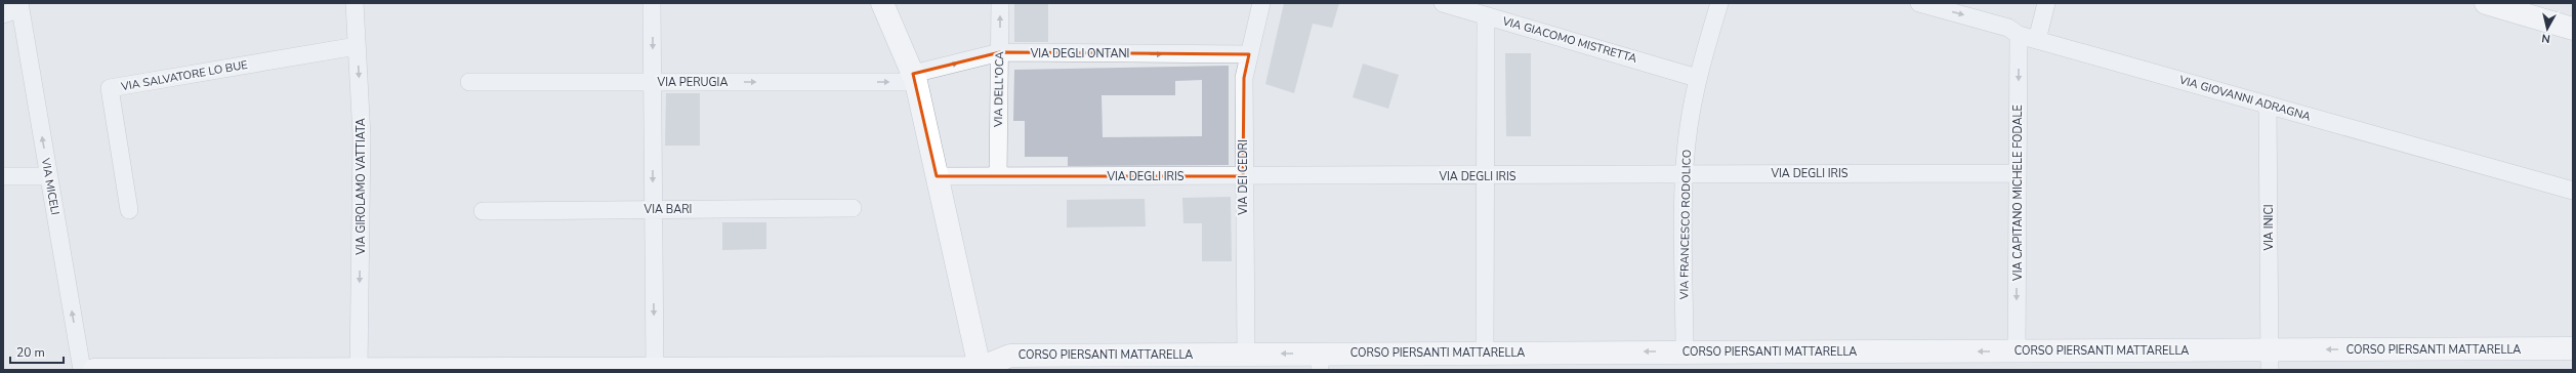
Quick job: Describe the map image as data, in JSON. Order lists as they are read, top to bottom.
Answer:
{
  "streets": {
    "main road": ["CORSO PIERSANTI MATTARELLA"],
    "street": [
      "VIA GIACOMO MISTRETTA",
      "VIA DEGLI ONTANI",
      "VIA SALVATORE LO BUE",
      "VIA PERUGIA",
      "VIA DELL'OCA",
      "VIA GIOVANNI ADRAGNA",
      "VIA DEGLI IRIS",
      "VIA DEI CEDRI",
      "VIA MICELI",
      "VIA GIROLAMO VATTIATA",
      "VIA CAPITANO MICHELE FODALE",
      "VIA BARI",
      "VIA FRANCESCO RODOLICO",
      "VIA INICI"
    ]
  },
  "crossings": [
    ["VIA GIACOMO MISTRETTA", "VIA FRANCESCO RODOLICO"],
    ["VIA DEGLI ONTANI", "VIA PERUGIA"],
    ["VIA DEGLI ONTANI", "VIA DELL'OCA"],
    ["VIA DEGLI ONTANI", "VIA DEI CEDRI"],
    ["VIA SALVATORE LO BUE", "VIA GIROLAMO VATTIATA"],
    ["VIA DELL'OCA", "VIA DEGLI IRIS"],
    ["VIA GIOVANNI ADRAGNA", "VIA CAPITANO MICHELE FODALE"],
    ["VIA GIOVANNI ADRAGNA", "VIA INICI"],
    ["VIA DEGLI IRIS", "VIA DEI CEDRI"],
    ["VIA DEGLI IRIS", "VIA CAPITANO MICHELE FODALE"],
    ["VIA DEGLI IRIS", "VIA FRANCESCO RODOLICO"],
    ["VIA DEI CEDRI", "CORSO PIERSANTI MATTARELLA"],
    ["VIA CAPITANO MICHELE FODALE", "CORSO PIERSANTI MATTARELLA"],
    ["VIA FRANCESCO RODOLICO", "CORSO PIERSANTI MATTARELLA"],
    ["VIA INICI", "CORSO PIERSANTI MATTARELLA"]
  ],
  "one_way": [
    "VIA DEGLI ONTANI",
    "VIA PERUGIA",
    "VIA MICELI",
    "VIA GIROLAMO VATTIATA",
    "VIA CAPITANO MICHELE FODALE",
    "CORSO PIERSANTI MATTARELLA"
  ],
  "scale_bar": "20 m",
  "north": "bottom"
}
